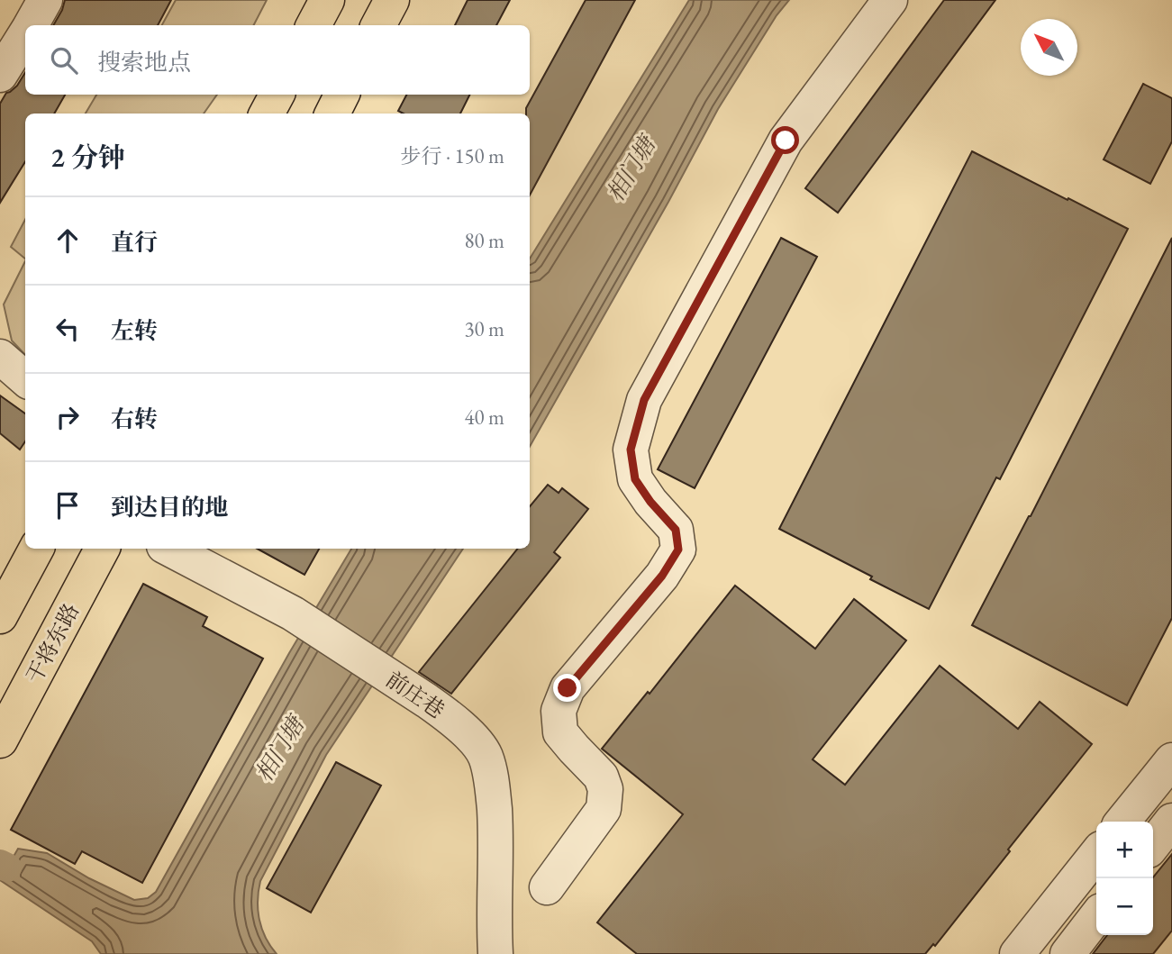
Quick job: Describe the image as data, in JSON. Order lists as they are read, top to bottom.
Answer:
{
  "streets": {
    "main road": ["干将东路"],
    "street": ["前庄巷"]
  },
  "water": ["相门塘"],
  "north": "top left",
  "page": {
    "search": "搜索地点",
    "heading": ["2 分钟", "步行 · 150 m"],
    "list": [
      ["直行", "80 m"],
      ["左转", "30 m"],
      ["右转", "40 m"],
      "到达目的地"
    ],
    "map_buttons": ["+", "−"]
  }
}
